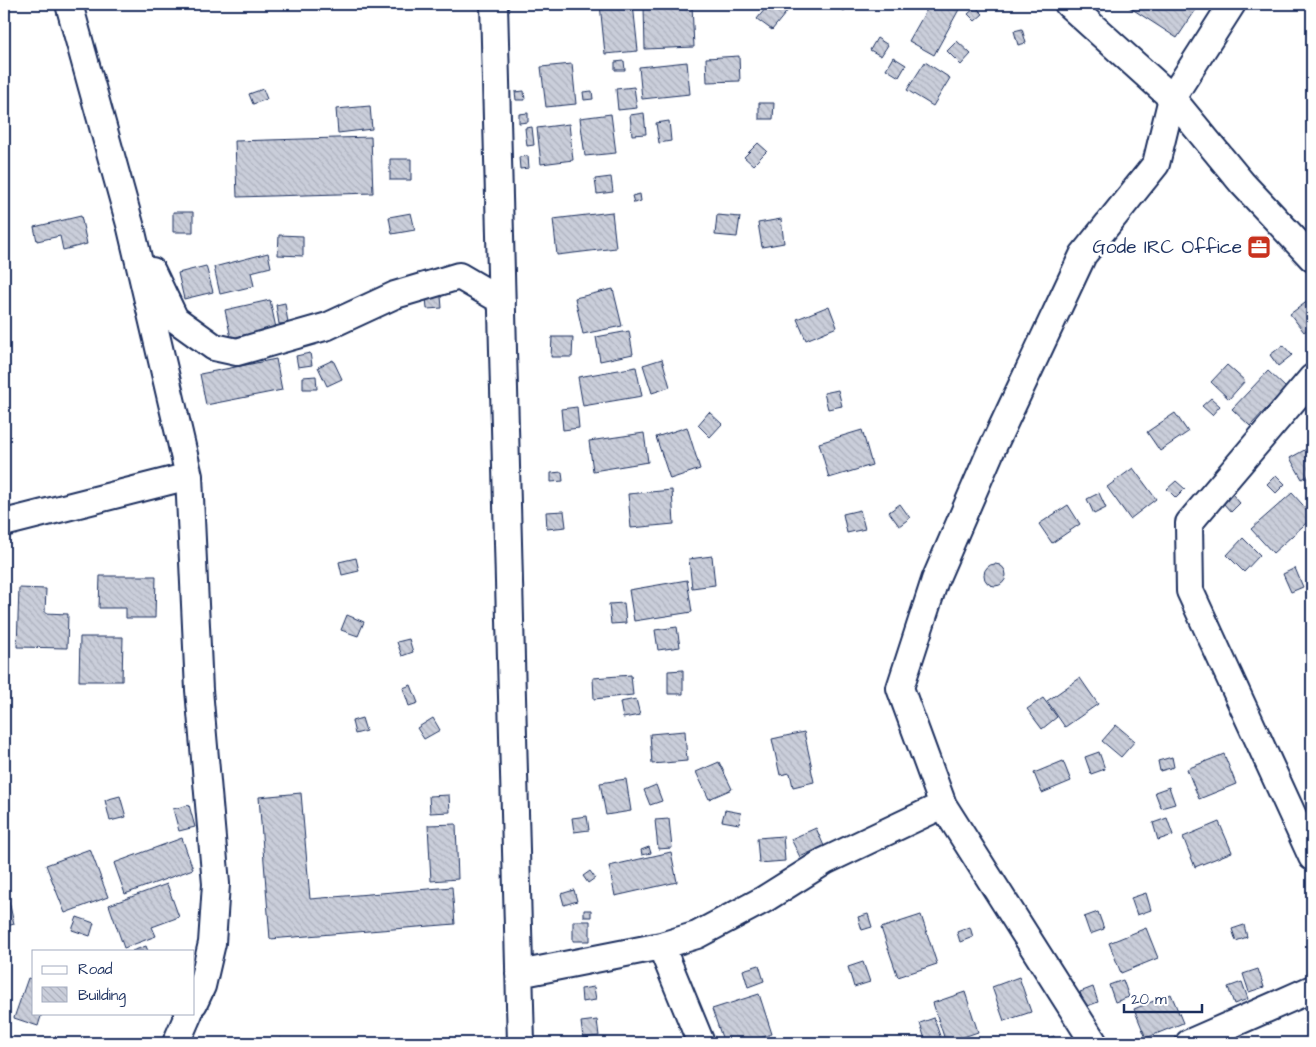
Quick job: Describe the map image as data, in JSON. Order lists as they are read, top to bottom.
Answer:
{
  "places": {
    "office": ["Gode IRC Office"]
  },
  "legend": ["Road", "Building"],
  "scale_bar": "20 m"
}
